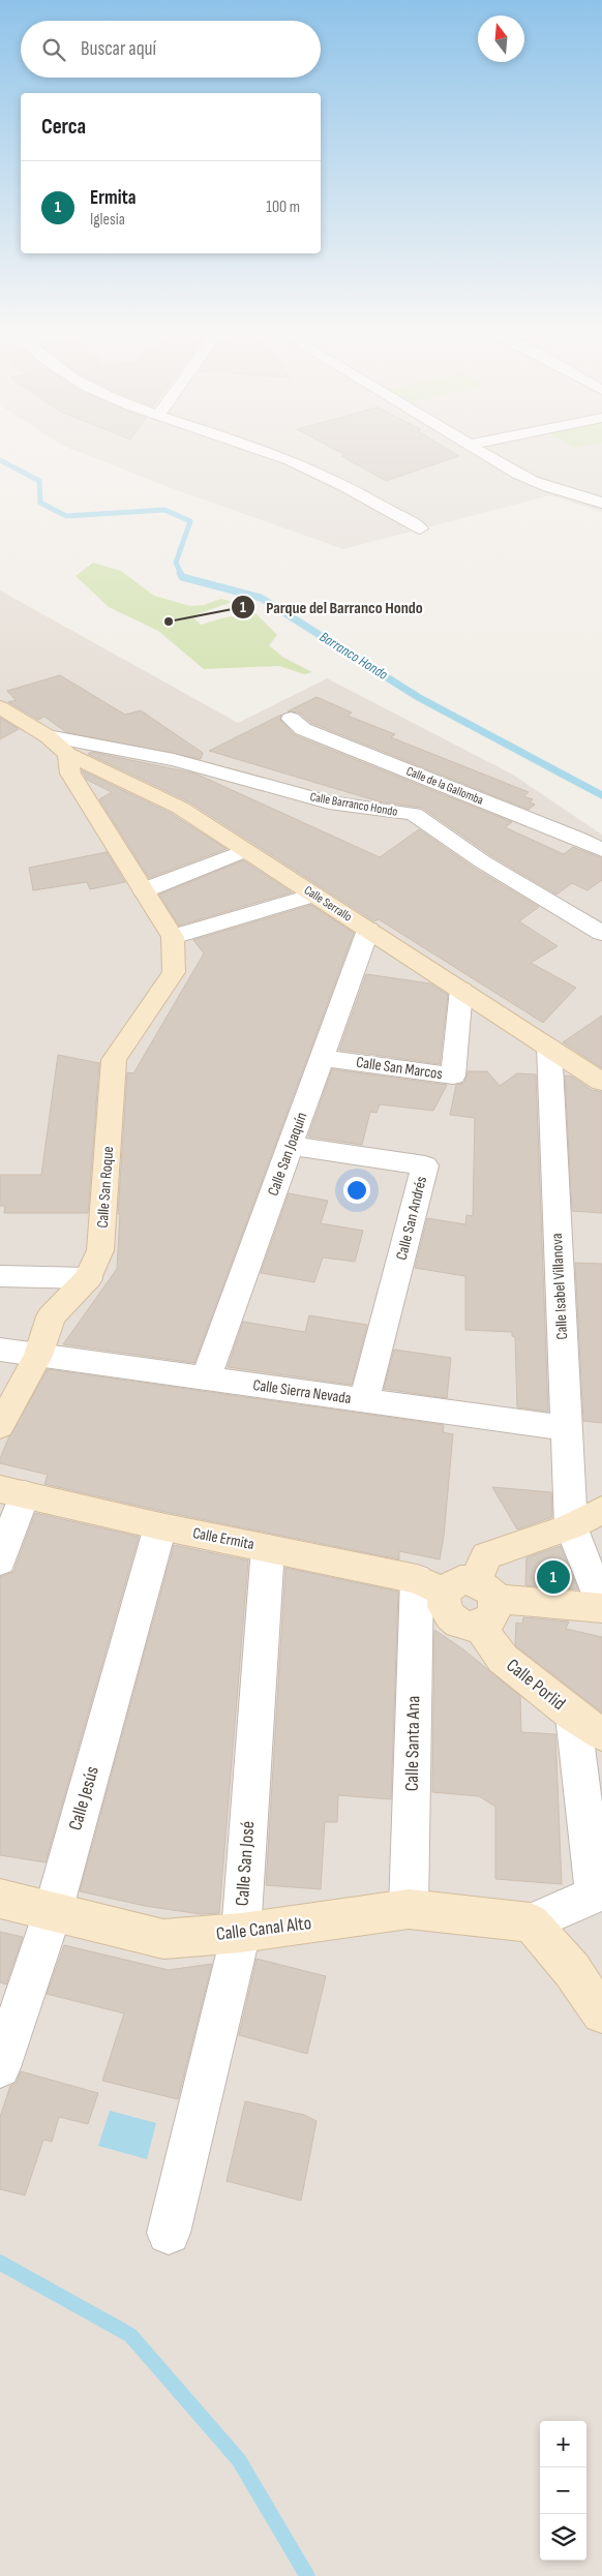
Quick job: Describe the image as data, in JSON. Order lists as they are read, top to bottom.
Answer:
{
  "streets": {
    "street": [
      "Calle de la Gallomba",
      "Calle Barranco Hondo",
      "Calle Serrallo",
      "Calle San Marcos",
      "Calle San Joaquín",
      "Calle San Roque",
      "Calle San Andrés",
      "Calle Isabel Villanova",
      "Calle Sierra Nevada",
      "Calle Ermita",
      "Calle Porlid",
      "Calle Santa Ana",
      "Calle Jesús",
      "Calle San José",
      "Calle Canal Alto"
    ]
  },
  "crossings": [
    ["Calle Barranco Hondo", "Calle Serrallo"],
    ["Calle Serrallo", "Calle San Marcos"],
    ["Calle Serrallo", "Calle San Joaquín"],
    ["Calle Serrallo", "Calle San Roque"],
    ["Calle Serrallo", "Calle Isabel Villanova"],
    ["Calle San Marcos", "Calle San Joaquín"],
    ["Calle San Joaquín", "Calle San Andrés"],
    ["Calle San Joaquín", "Calle Sierra Nevada"],
    ["Calle San Roque", "Calle Sierra Nevada"],
    ["Calle San Andrés", "Calle Sierra Nevada"],
    ["Calle Isabel Villanova", "Calle Sierra Nevada"],
    ["Calle Ermita", "Calle Santa Ana"],
    ["Calle Ermita", "Calle Jesús"],
    ["Calle Ermita", "Calle San José"],
    ["Calle Santa Ana", "Calle Canal Alto"],
    ["Calle Jesús", "Calle Canal Alto"],
    ["Calle San José", "Calle Canal Alto"]
  ],
  "water": ["Barranco Hondo"],
  "places": ["Parque del Barranco Hondo"],
  "north": "top",
  "page": {
    "search": "Buscar aquí",
    "heading": "Cerca",
    "list": [
      {
        "mark": "1",
        "name": "Ermita",
        "note": "Iglesia",
        "value": "100 m"
      }
    ],
    "pins": "1",
    "map_buttons": ["+", "−"]
  }
}
